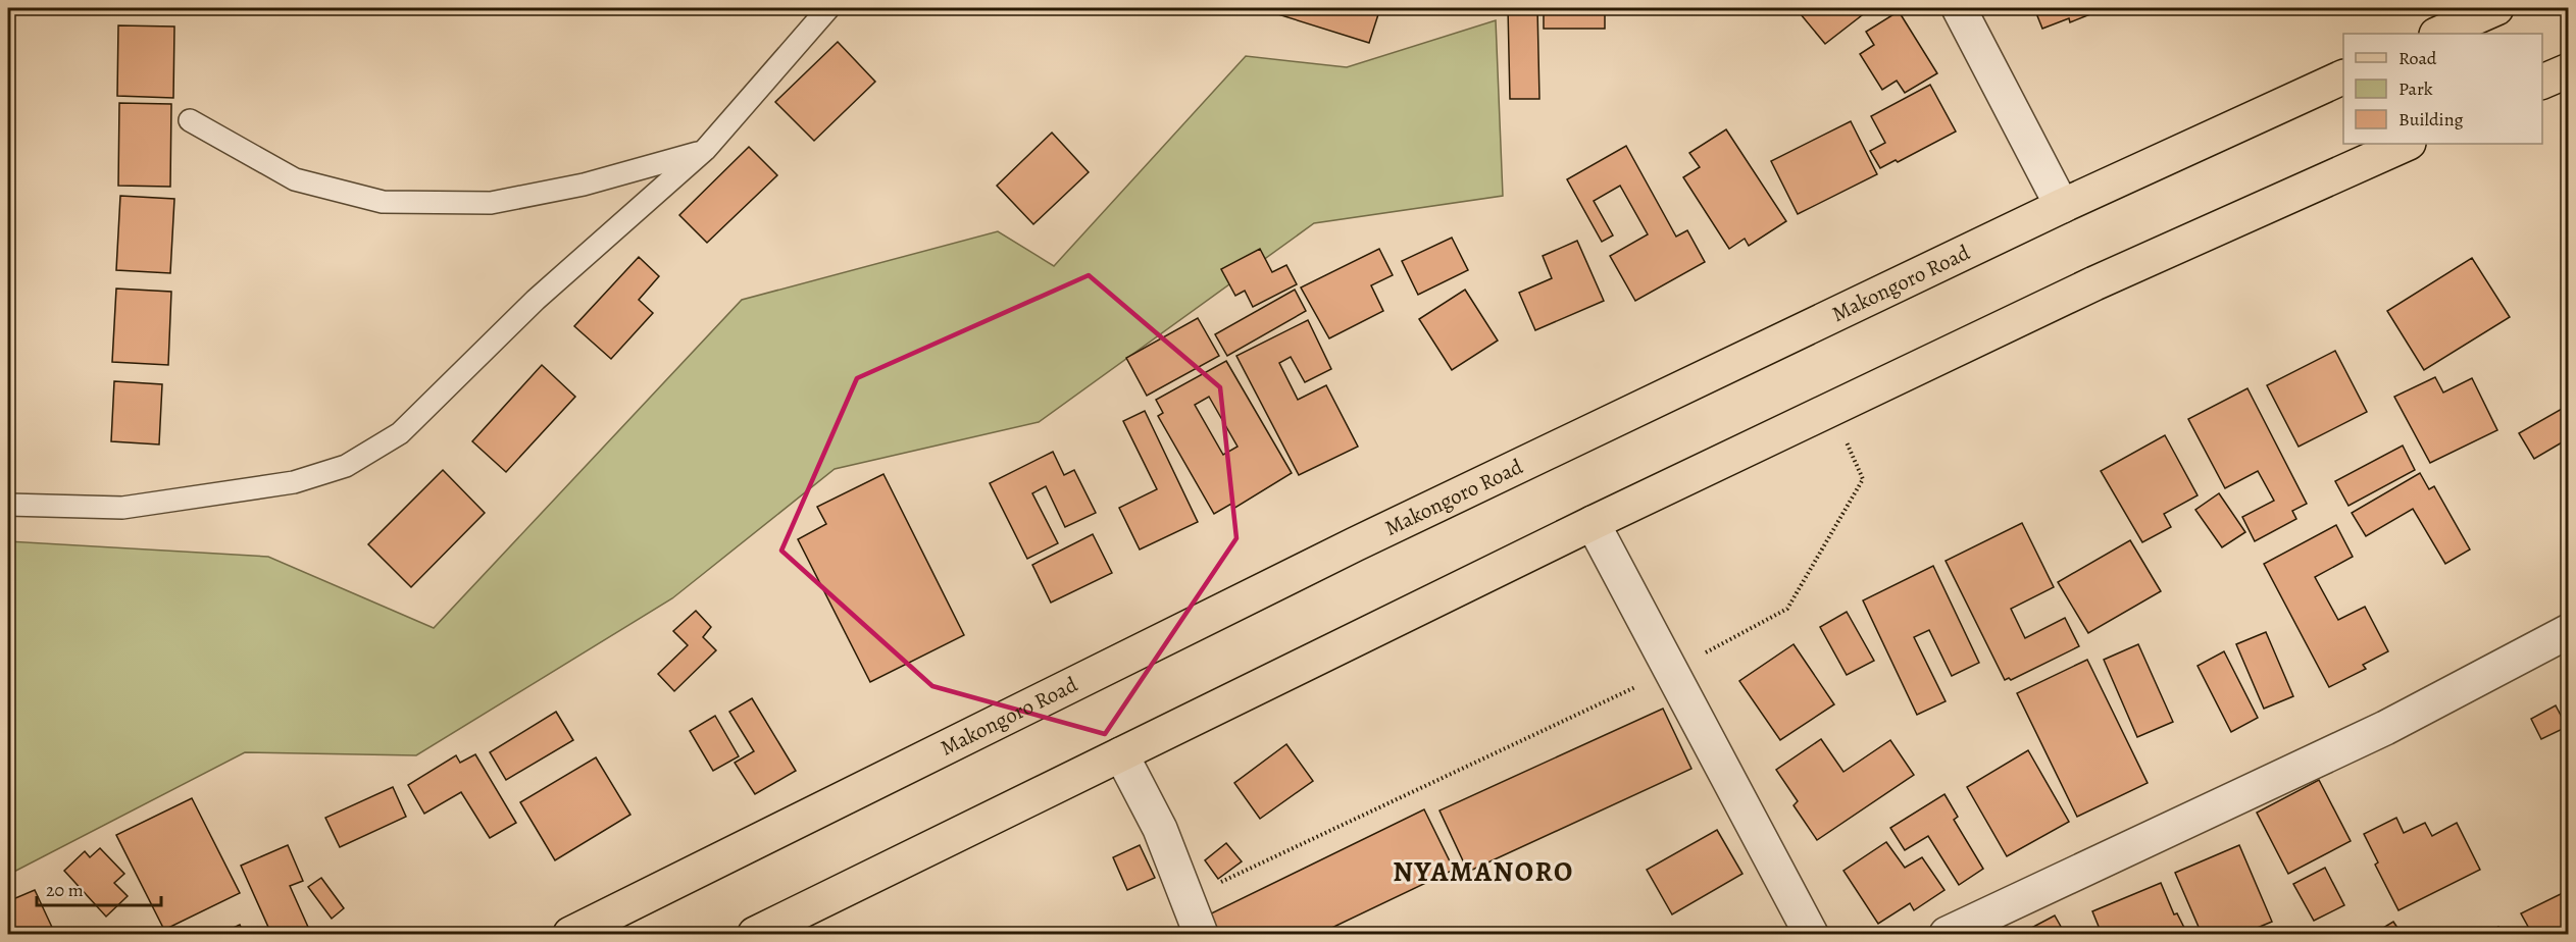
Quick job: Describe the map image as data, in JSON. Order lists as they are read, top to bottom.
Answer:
{
  "streets": {
    "main road": ["Makongoro Road"]
  },
  "districts": ["NYAMANORO"],
  "legend": ["Road", "Park", "Building"],
  "scale_bar": "20 m"
}
